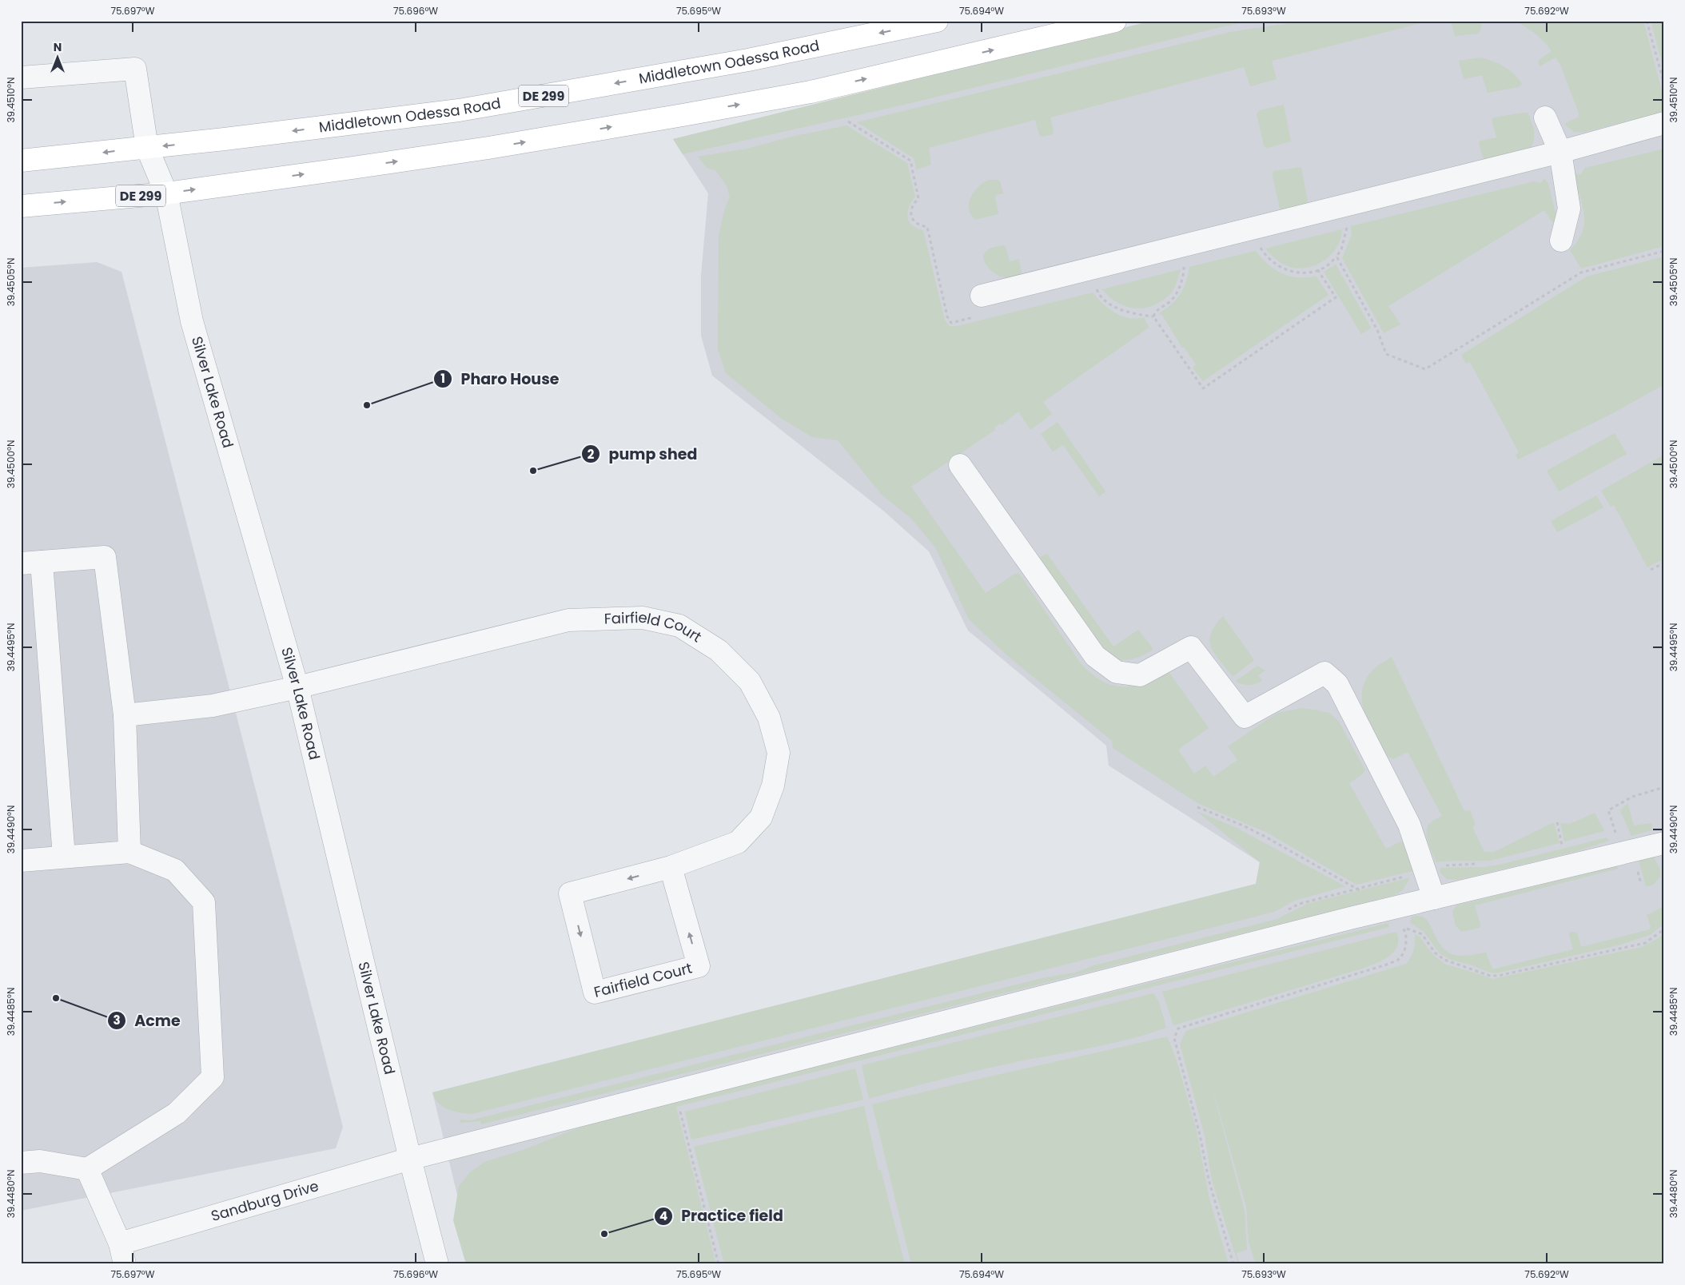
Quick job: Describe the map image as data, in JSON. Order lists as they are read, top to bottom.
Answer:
{
  "streets": {
    "main road": ["Middletown Odessa Road", "DE 299"],
    "street": ["Silver Lake Road", "Fairfield Court", "Sandburg Drive"]
  },
  "crossings": [
    ["Middletown Odessa Road", "Silver Lake Road"],
    ["DE 299", "Silver Lake Road"],
    ["Silver Lake Road", "Fairfield Court"],
    ["Silver Lake Road", "Sandburg Drive"]
  ],
  "places": [
    "Pharo House",
    "pump shed",
    "Acme",
    "Practice field"
  ],
  "north": "top",
  "coordinates": [
    "75.697°W",
    "75.696°W",
    "75.695°W",
    "75.694°W",
    "75.693°W",
    "75.692°W",
    "39.4510°N",
    "39.4505°N",
    "39.4500°N",
    "39.4495°N",
    "39.4490°N",
    "39.4485°N",
    "39.4480°N"
  ]
}
